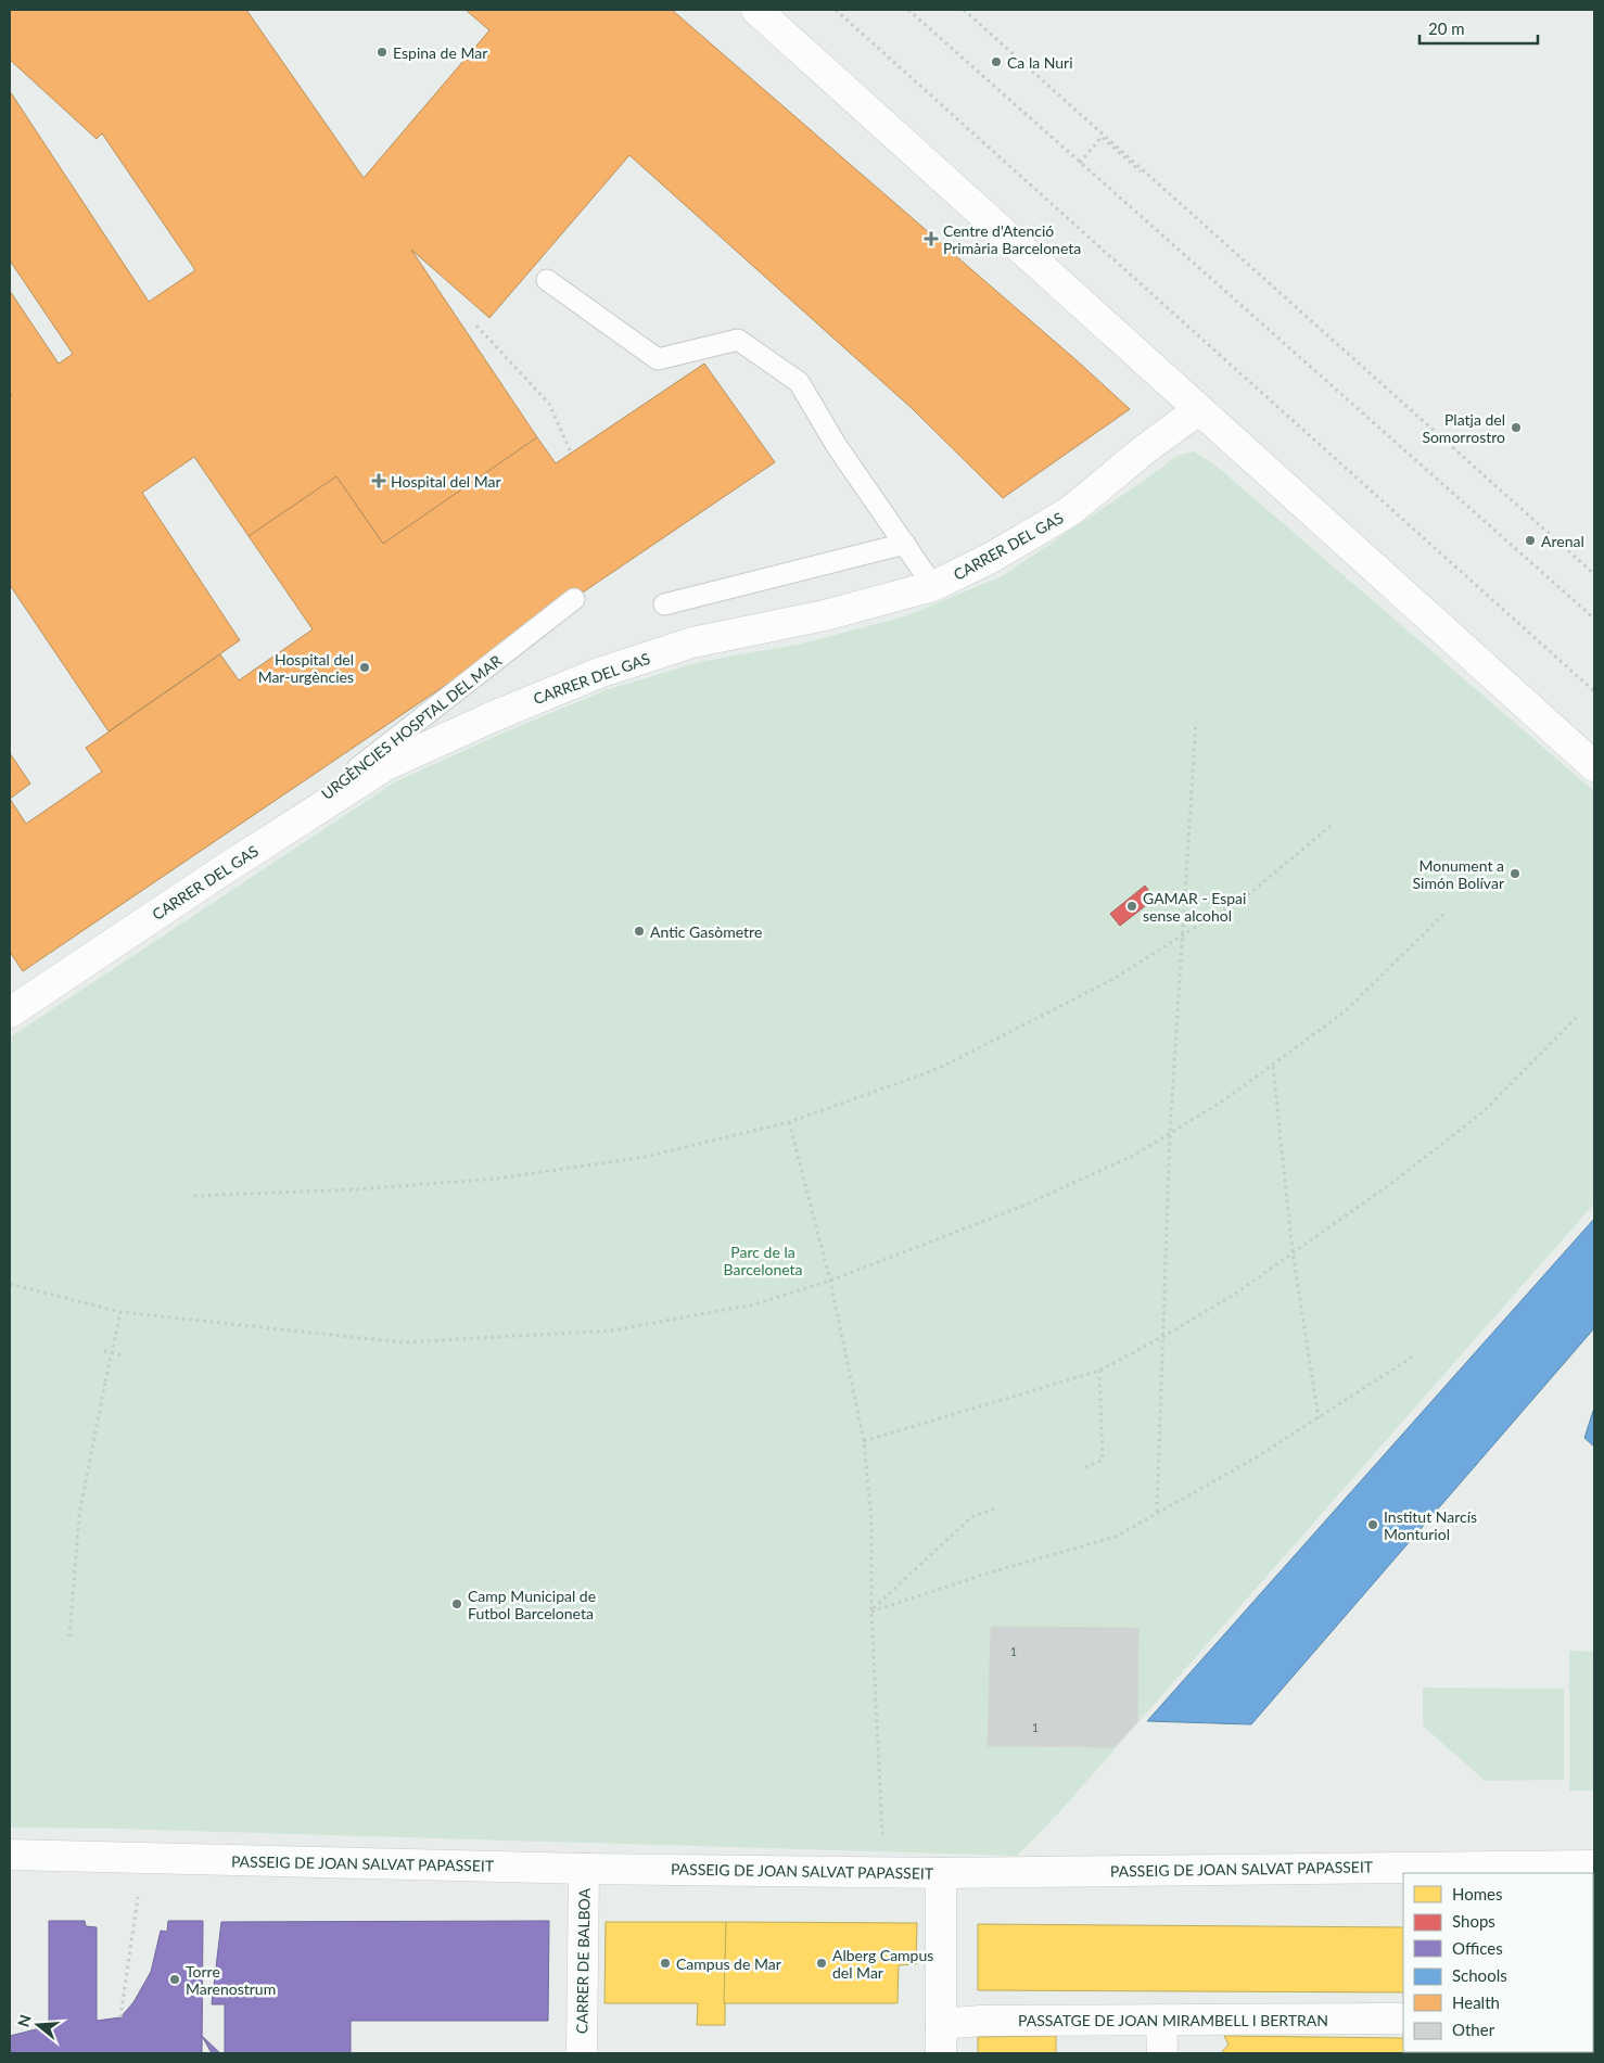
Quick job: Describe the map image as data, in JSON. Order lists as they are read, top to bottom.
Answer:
{
  "streets": {
    "street": [
      "CARRER DEL GAS",
      "PASSEIG DE JOAN SALVAT PAPASSEIT",
      "CARRER DE BALBOA",
      "PASSATGE DE JOAN MIRAMBELL I BERTRAN"
    ],
    "lane": ["URGÈNCIES HOSPTAL DEL MAR"]
  },
  "crossings": [
    ["CARRER DEL GAS", "URGÈNCIES HOSPTAL DEL MAR"],
    ["PASSEIG DE JOAN SALVAT PAPASSEIT", "CARRER DE BALBOA"]
  ],
  "parks": ["Parc de la Barceloneta"],
  "places": {
    "other": [
      "Espina de Mar",
      "Ca la Nuri",
      "Platja del Somorrostro",
      "Arenal",
      "Hospital del Mar-urgències",
      "Monument a Simón Bolívar",
      "GAMAR - Espai sense alcohol",
      "Antic Gasòmetre",
      "Institut Narcís Monturiol",
      "Camp Municipal de Futbol Barceloneta",
      "Campus de Mar",
      "Alberg Campus del Mar",
      "Torre Marenostrum"
    ],
    "health": ["Centre d'Atenció Primària Barceloneta", "Hospital del Mar"]
  },
  "house_numbers": ["1", "1"],
  "legend": [
    "Homes",
    "Shops",
    "Offices",
    "Schools",
    "Health",
    "Other"
  ],
  "scale_bar": "20 m",
  "north": "left"
}
